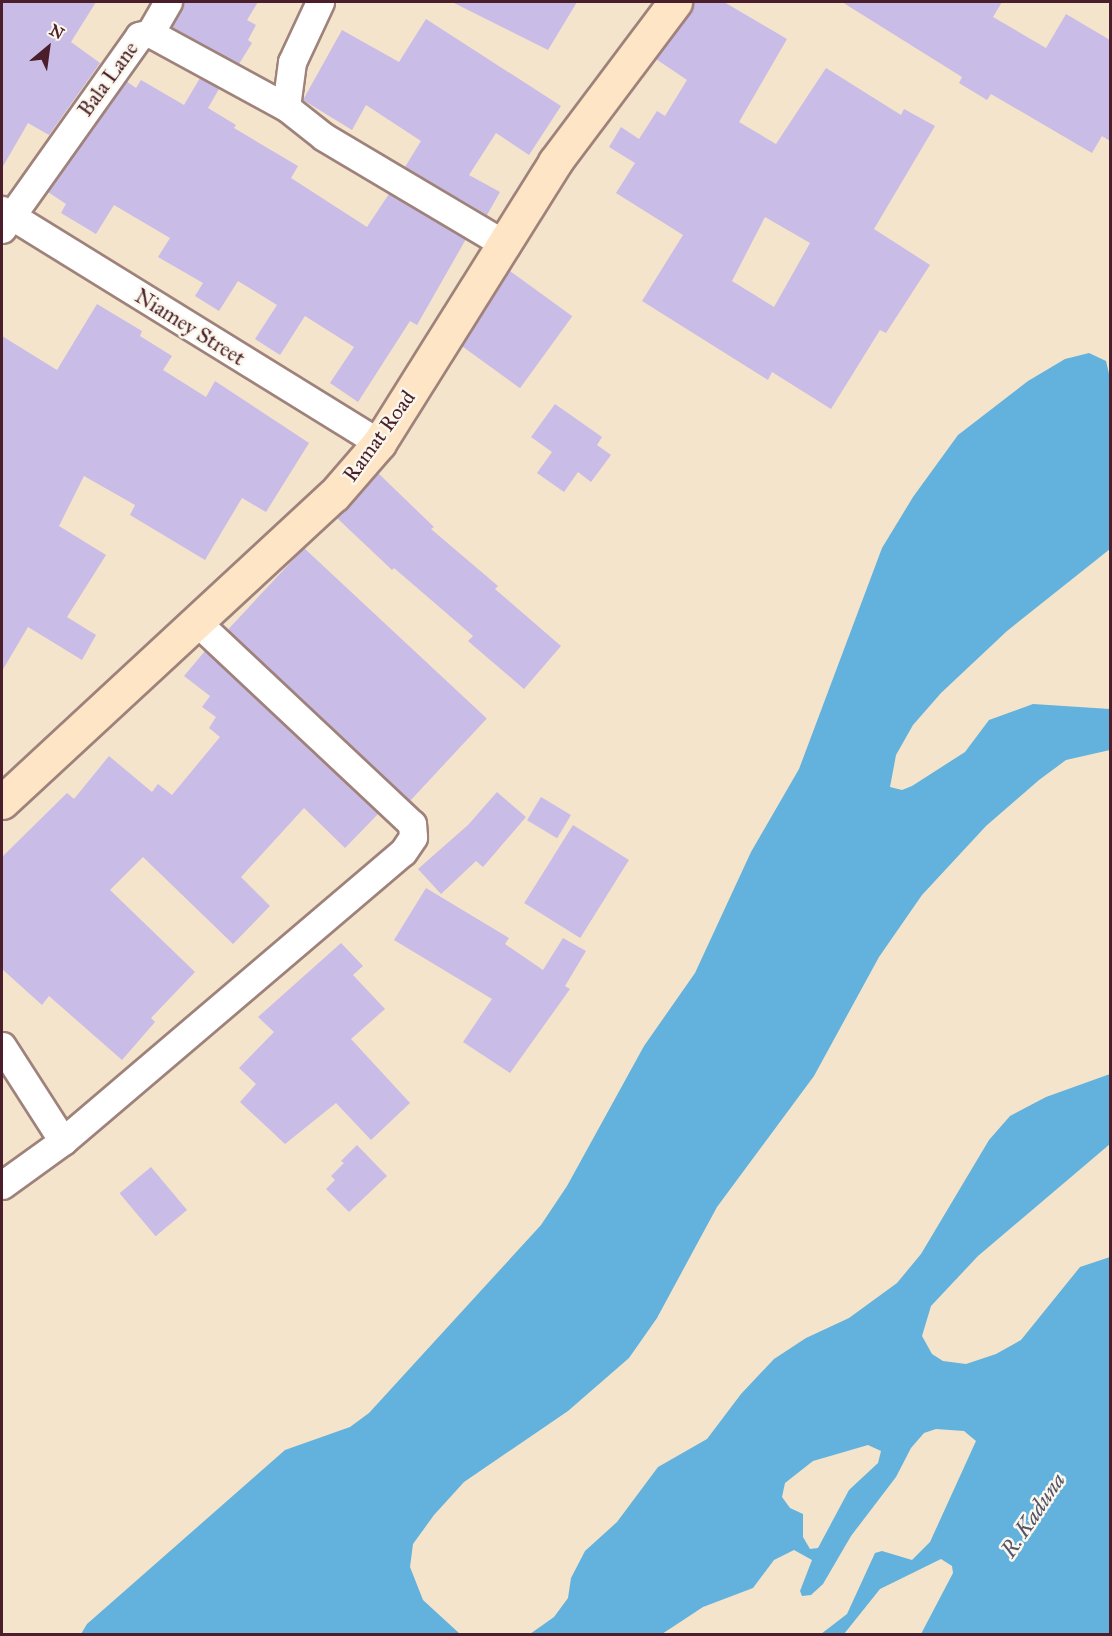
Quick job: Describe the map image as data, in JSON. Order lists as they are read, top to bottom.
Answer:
{
  "streets": {
    "street": ["Bala Lane", "Niamey Street", "Ramat Road"]
  },
  "crossings": [
    ["Bala Lane", "Niamey Street"],
    ["Bala Lane", "Ramat Road"],
    ["Niamey Street", "Ramat Road"]
  ],
  "water": ["R. Kaduna"],
  "north": "top right"
}
